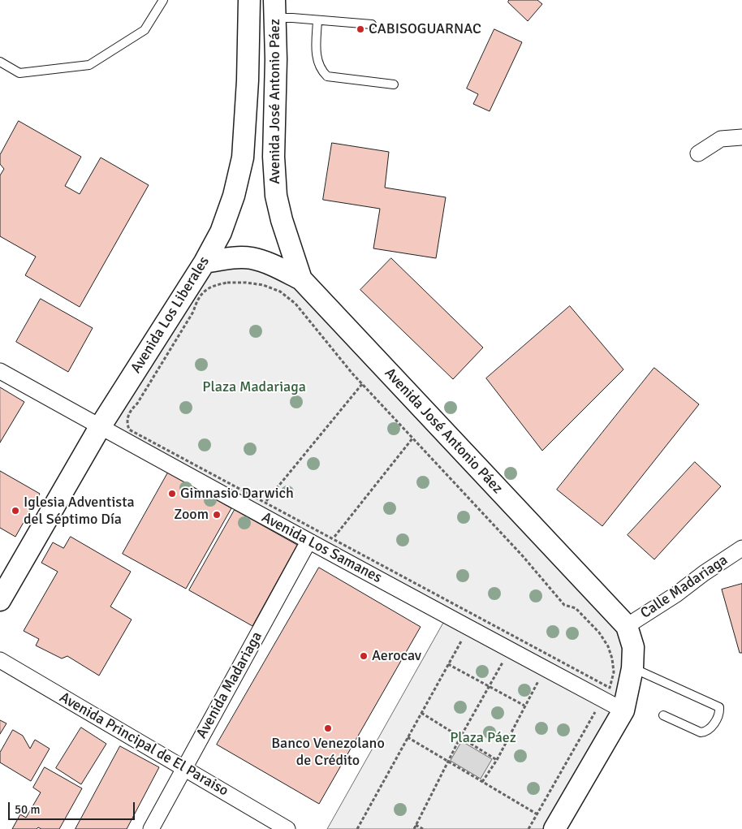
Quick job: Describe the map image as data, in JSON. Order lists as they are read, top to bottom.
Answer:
{
  "streets": {
    "main road": ["Avenida José Antonio Páez", "Avenida Los Liberales"],
    "street": [
      "Avenida Los Samanes",
      "Calle Madariaga",
      "Avenida Madariaga",
      "Avenida Principal de El Paraiso"
    ]
  },
  "crossings": [
    ["Avenida José Antonio Páez", "Avenida Los Samanes"],
    ["Avenida José Antonio Páez", "Calle Madariaga"],
    ["Avenida Los Liberales", "Avenida Los Samanes"],
    ["Avenida Los Samanes", "Avenida Madariaga"],
    ["Avenida Madariaga", "Avenida Principal de El Paraiso"]
  ],
  "parks": ["Plaza Madariaga", "Plaza Páez"],
  "places": [
    "CABISOGUARNAC",
    "Gimnasio Darwich",
    "Iglesia Adventista del Séptimo Día",
    "Zoom",
    "Aerocav",
    "Banco Venezolano de Crédito"
  ],
  "scale_bar": "50 m"
}
